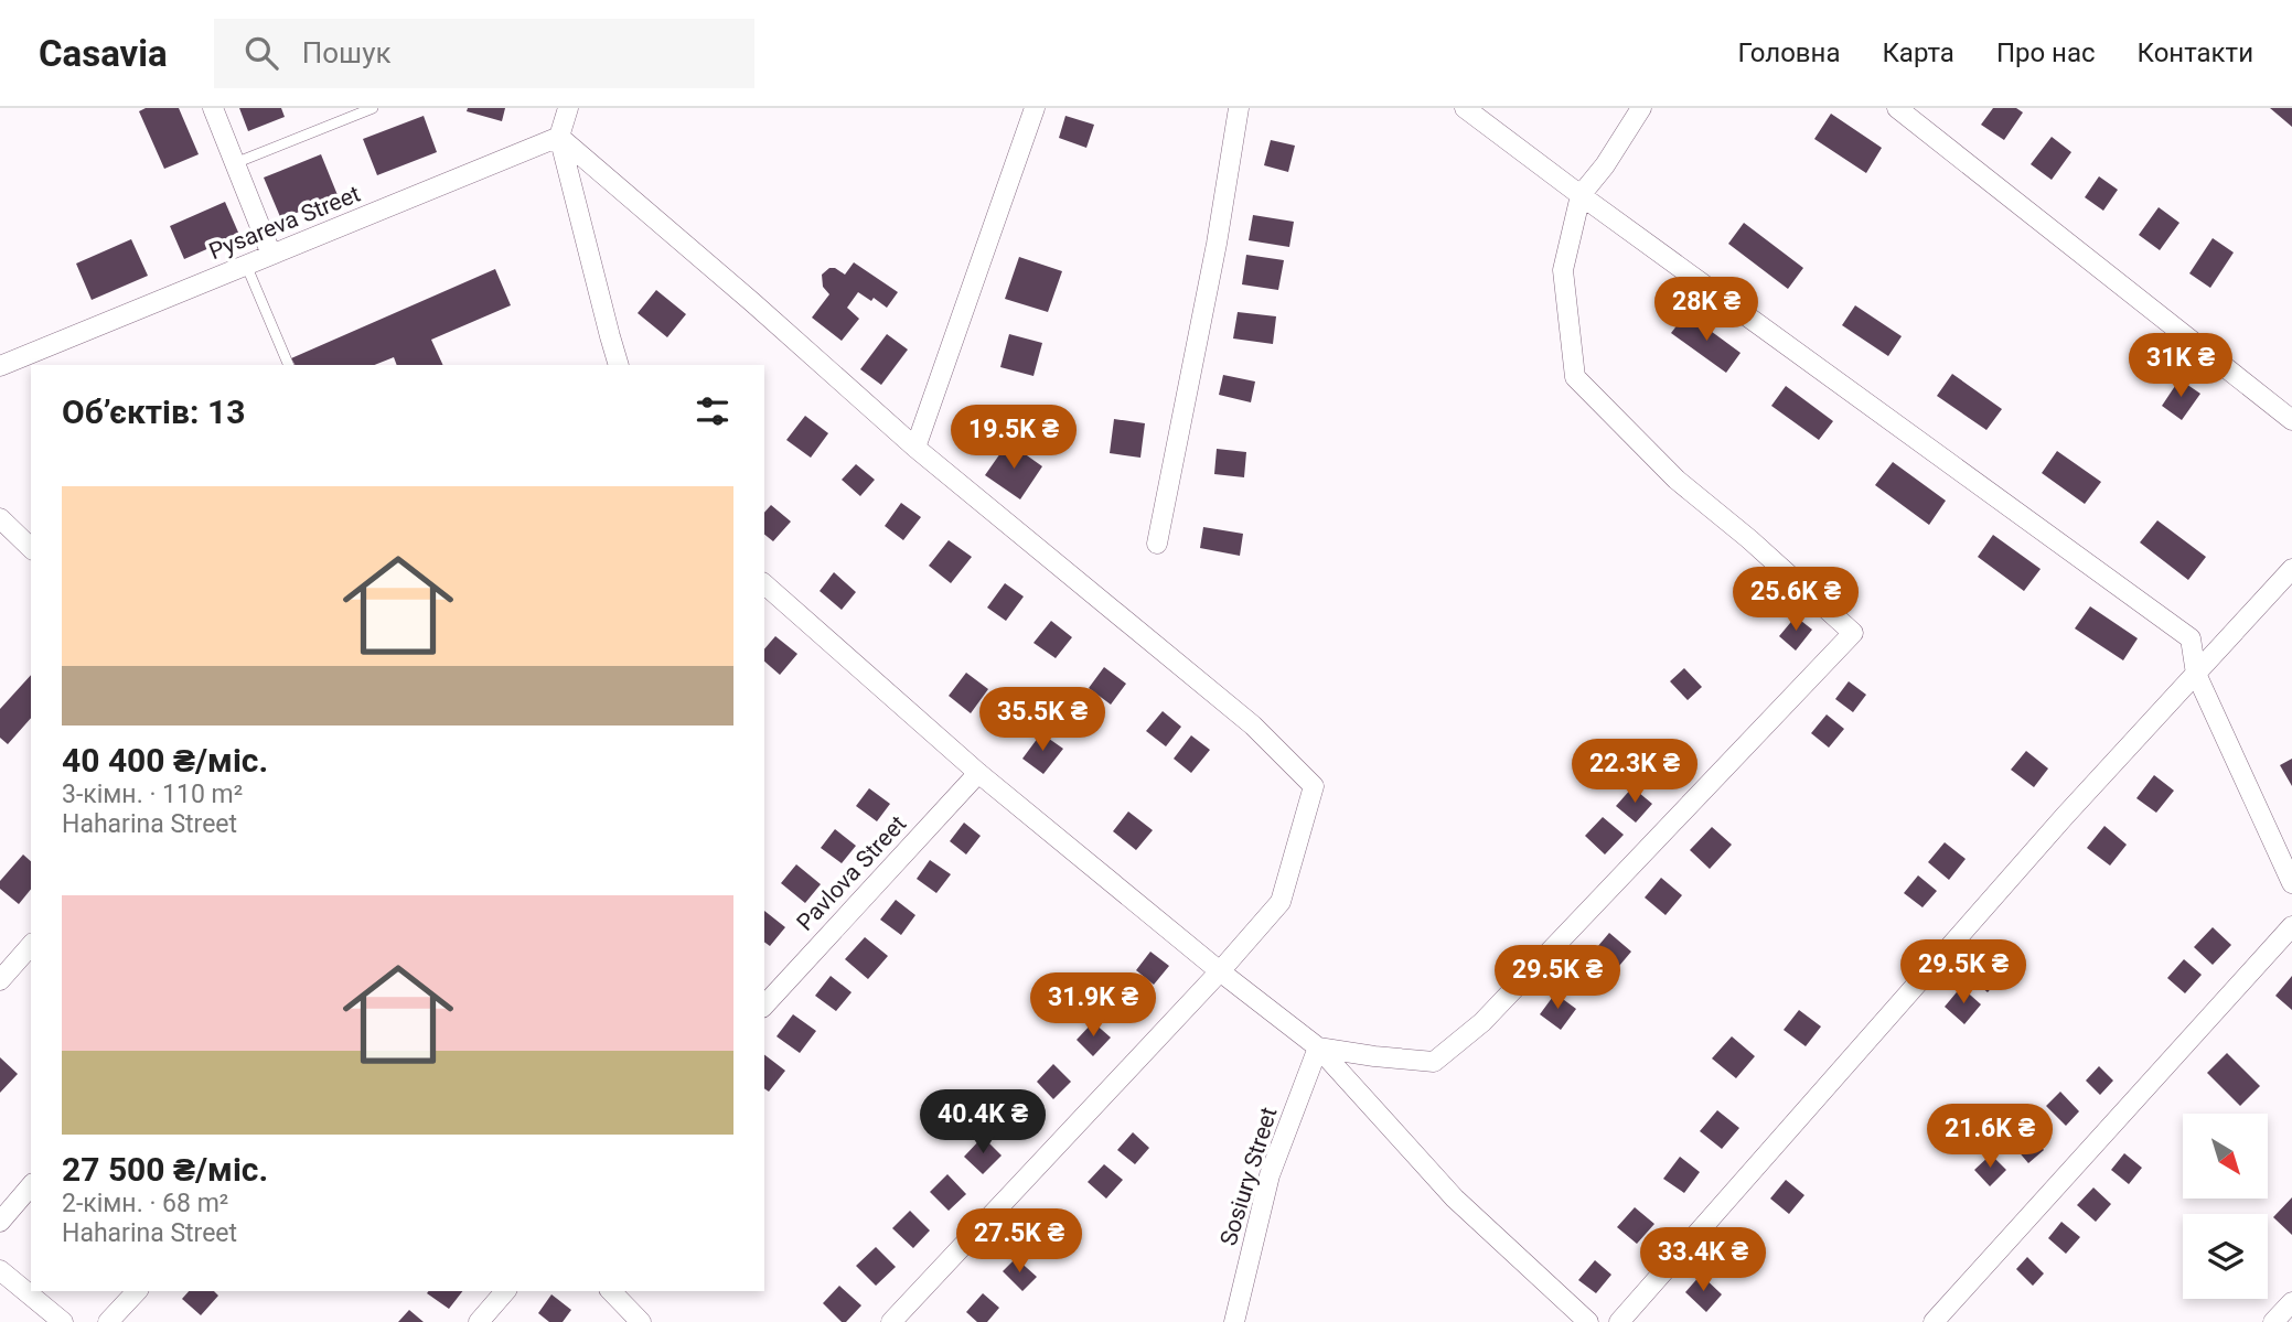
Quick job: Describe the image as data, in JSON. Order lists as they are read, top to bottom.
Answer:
{
  "streets": {
    "street": ["Pysareva Street", "Pavlova Street", "Sosiury Street"]
  },
  "north": "bottom right",
  "page": {
    "header": "Casavia",
    "search": "Пошук",
    "nav": [
      "Головна",
      "Карта",
      "Про нас",
      "Контакти"
    ],
    "price": [
      "28K ₴",
      "31K ₴",
      "19.5K ₴",
      "25.6K ₴",
      "35.5K ₴",
      "22.3K ₴",
      "29.5K ₴",
      "29.5K ₴",
      "31.9K ₴",
      "40.4K ₴",
      "21.6K ₴",
      "27.5K ₴",
      "33.4K ₴"
    ],
    "heading": "Об’єктів: 13",
    "list": [
      {
        "name": "40 400 ₴/міс.",
        "note": "3-кімн. · 110 m² · Haharina Street"
      },
      {
        "name": "27 500 ₴/міс.",
        "note": "2-кімн. · 68 m² · Haharina Street"
      }
    ]
  }
}
